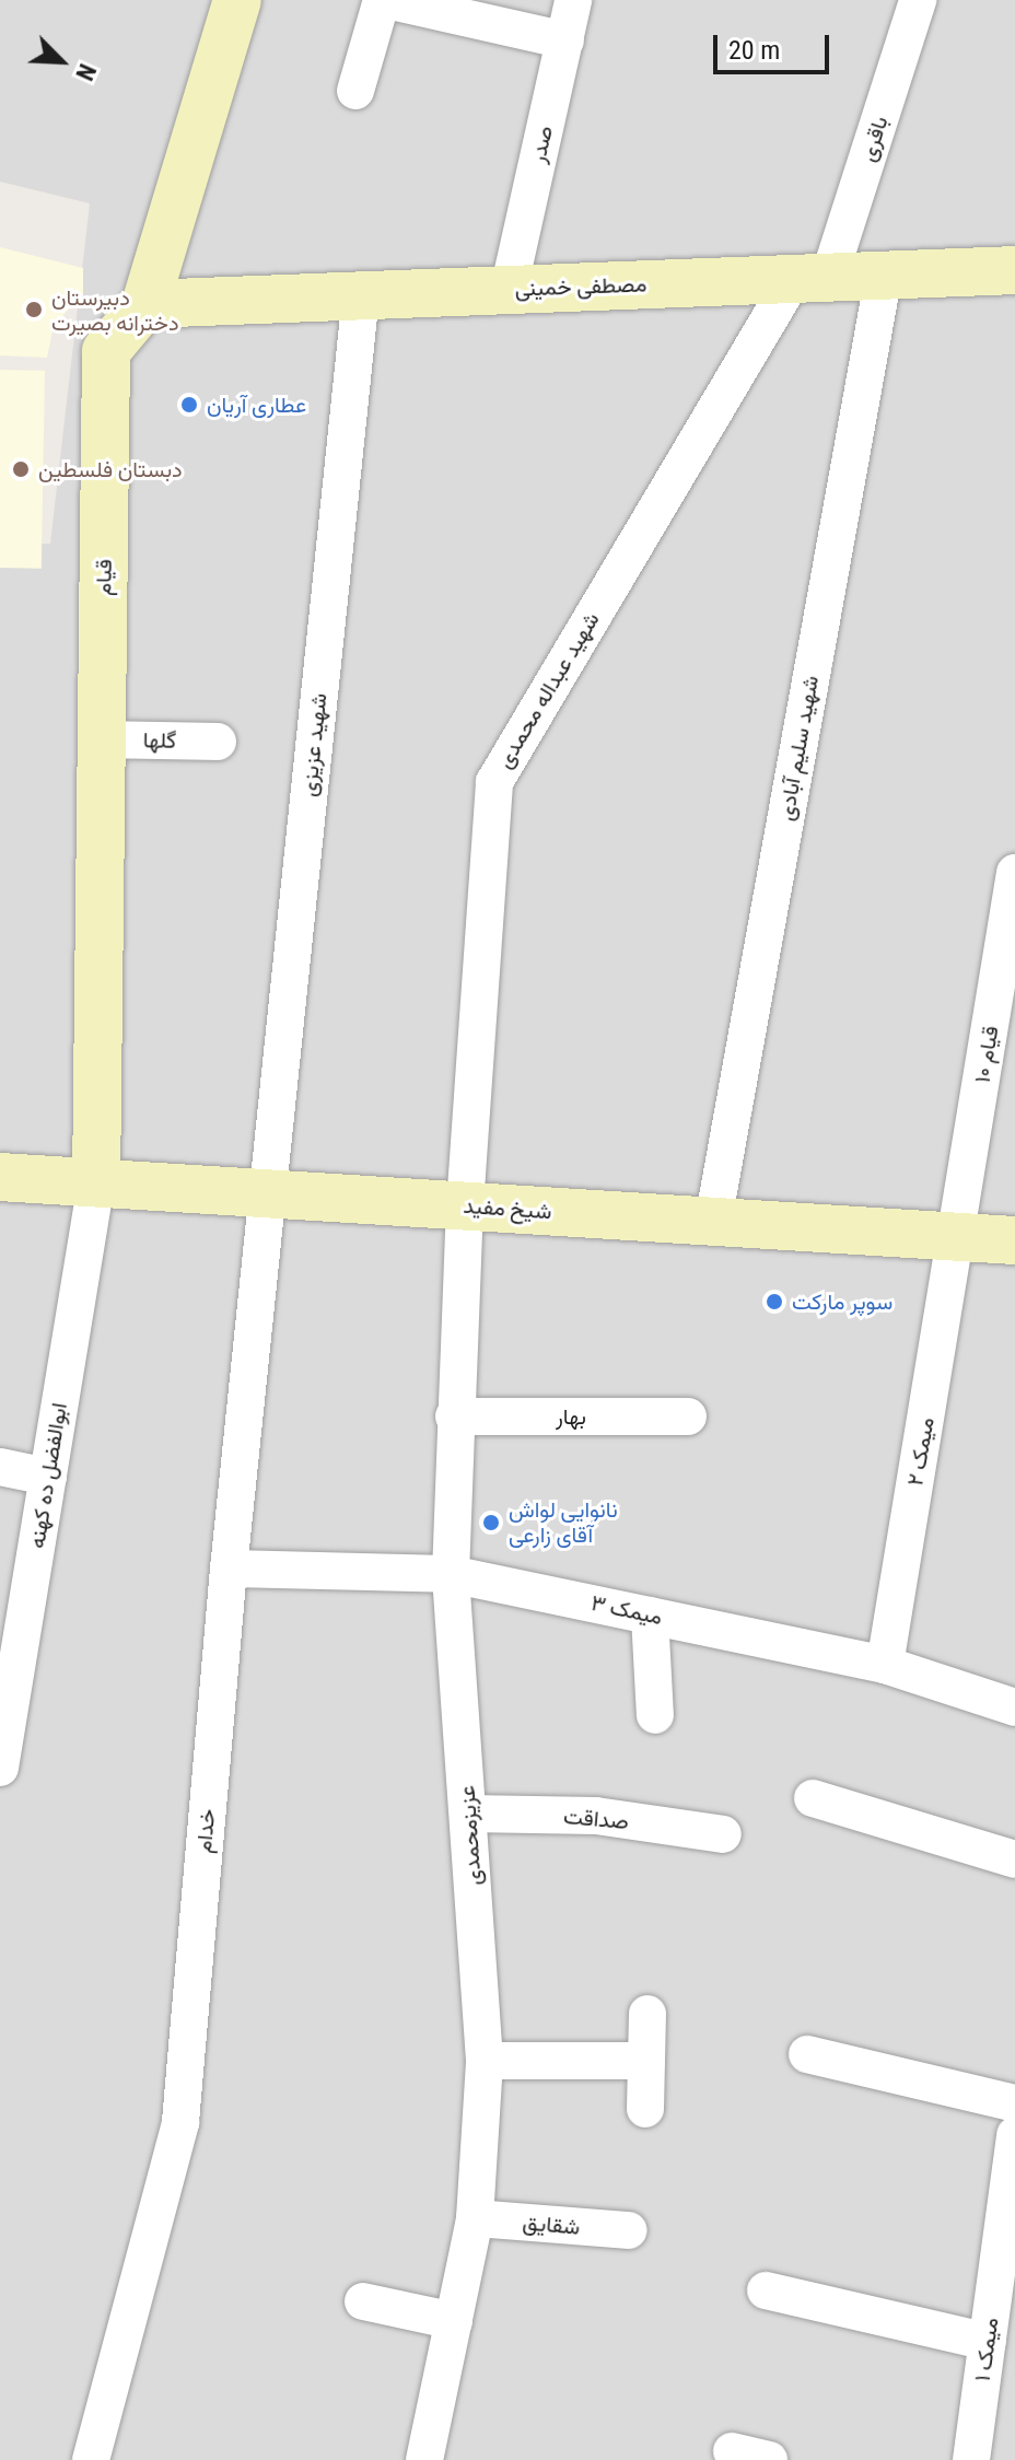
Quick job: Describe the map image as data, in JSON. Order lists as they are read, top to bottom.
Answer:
{
  "streets": {
    "street": [
      "باقری",
      "صدر",
      "مصطفی خمینی",
      "قیام",
      "شهید عبداله محمدی",
      "گلها",
      "شهید عزیزی",
      "شهید سلیم آبادی",
      "قیام ۱۰",
      "شیخ مفید",
      "بهار",
      "میمک ۲",
      "ابوالفضل ده کهنه",
      "میمک ۳",
      "صداقت",
      "خدام",
      "عزیزمحمدی",
      "شقایق",
      "میمک ۱"
    ]
  },
  "crossings": [
    ["باقری", "مصطفی خمینی"],
    ["باقری", "شهید عبداله محمدی"],
    ["صدر", "مصطفی خمینی"],
    ["مصطفی خمینی", "قیام"],
    ["مصطفی خمینی", "شهید عبداله محمدی"],
    ["مصطفی خمینی", "شهید عزیزی"],
    ["مصطفی خمینی", "شهید سلیم آبادی"],
    ["قیام", "گلها"],
    ["قیام", "شیخ مفید"],
    ["قیام", "ابوالفضل ده کهنه"],
    ["شهید عبداله محمدی", "شیخ مفید"],
    ["شهید عبداله محمدی", "عزیزمحمدی"],
    ["شهید عزیزی", "شیخ مفید"],
    ["شهید عزیزی", "خدام"],
    ["شهید سلیم آبادی", "شیخ مفید"],
    ["قیام ۱۰", "شیخ مفید"],
    ["قیام ۱۰", "میمک ۲"],
    ["شیخ مفید", "میمک ۲"],
    ["شیخ مفید", "ابوالفضل ده کهنه"],
    ["شیخ مفید", "خدام"],
    ["شیخ مفید", "عزیزمحمدی"],
    ["بهار", "عزیزمحمدی"],
    ["میمک ۲", "میمک ۳"],
    ["میمک ۳", "خدام"],
    ["میمک ۳", "عزیزمحمدی"],
    ["صداقت", "عزیزمحمدی"],
    ["عزیزمحمدی", "شقایق"]
  ],
  "places": [
    "دبیرستان دخترانه بصیرت",
    "عطاری آریان",
    "دبستان فلسطین",
    "سوپر مارکت",
    "نانوایی لواش آقای زارعی"
  ],
  "scale_bar": "20 m",
  "north": "bottom right"
}
